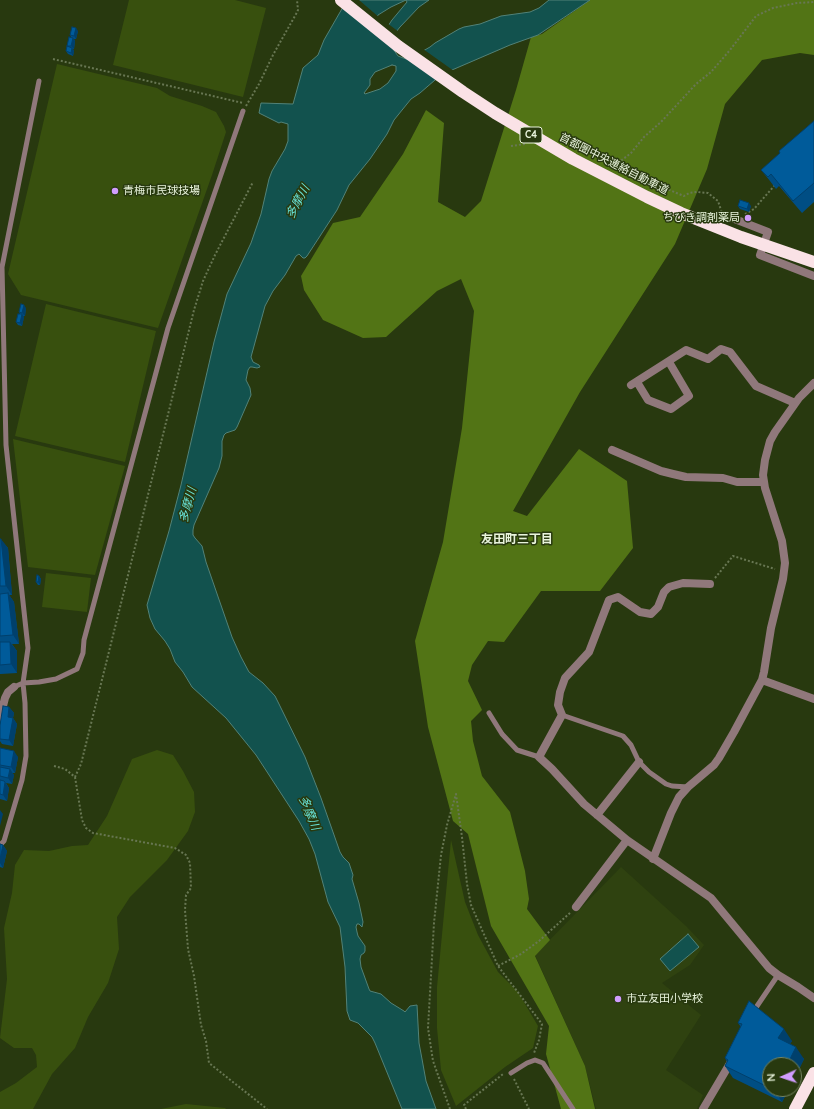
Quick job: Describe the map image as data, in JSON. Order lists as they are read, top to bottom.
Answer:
{
  "streets": {
    "highway": ["C4", "首都圏中央連絡自動車道"]
  },
  "districts": ["友田町三丁目"],
  "water": ["多摩川"],
  "places": ["青梅市民球技場", "ちびき調剤薬局", "市立友田小学校"],
  "north": "left"
}
